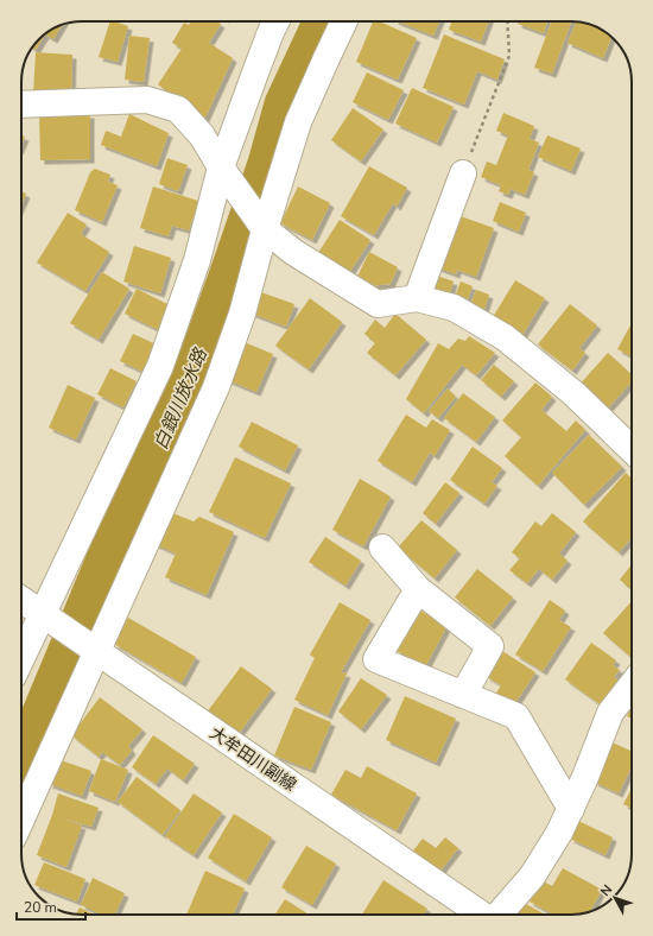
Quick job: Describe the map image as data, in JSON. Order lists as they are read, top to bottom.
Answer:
{
  "streets": {
    "street": ["大牟田川副線"]
  },
  "water": ["白銀川放水路"],
  "scale_bar": "20 m",
  "north": "top left"
}
